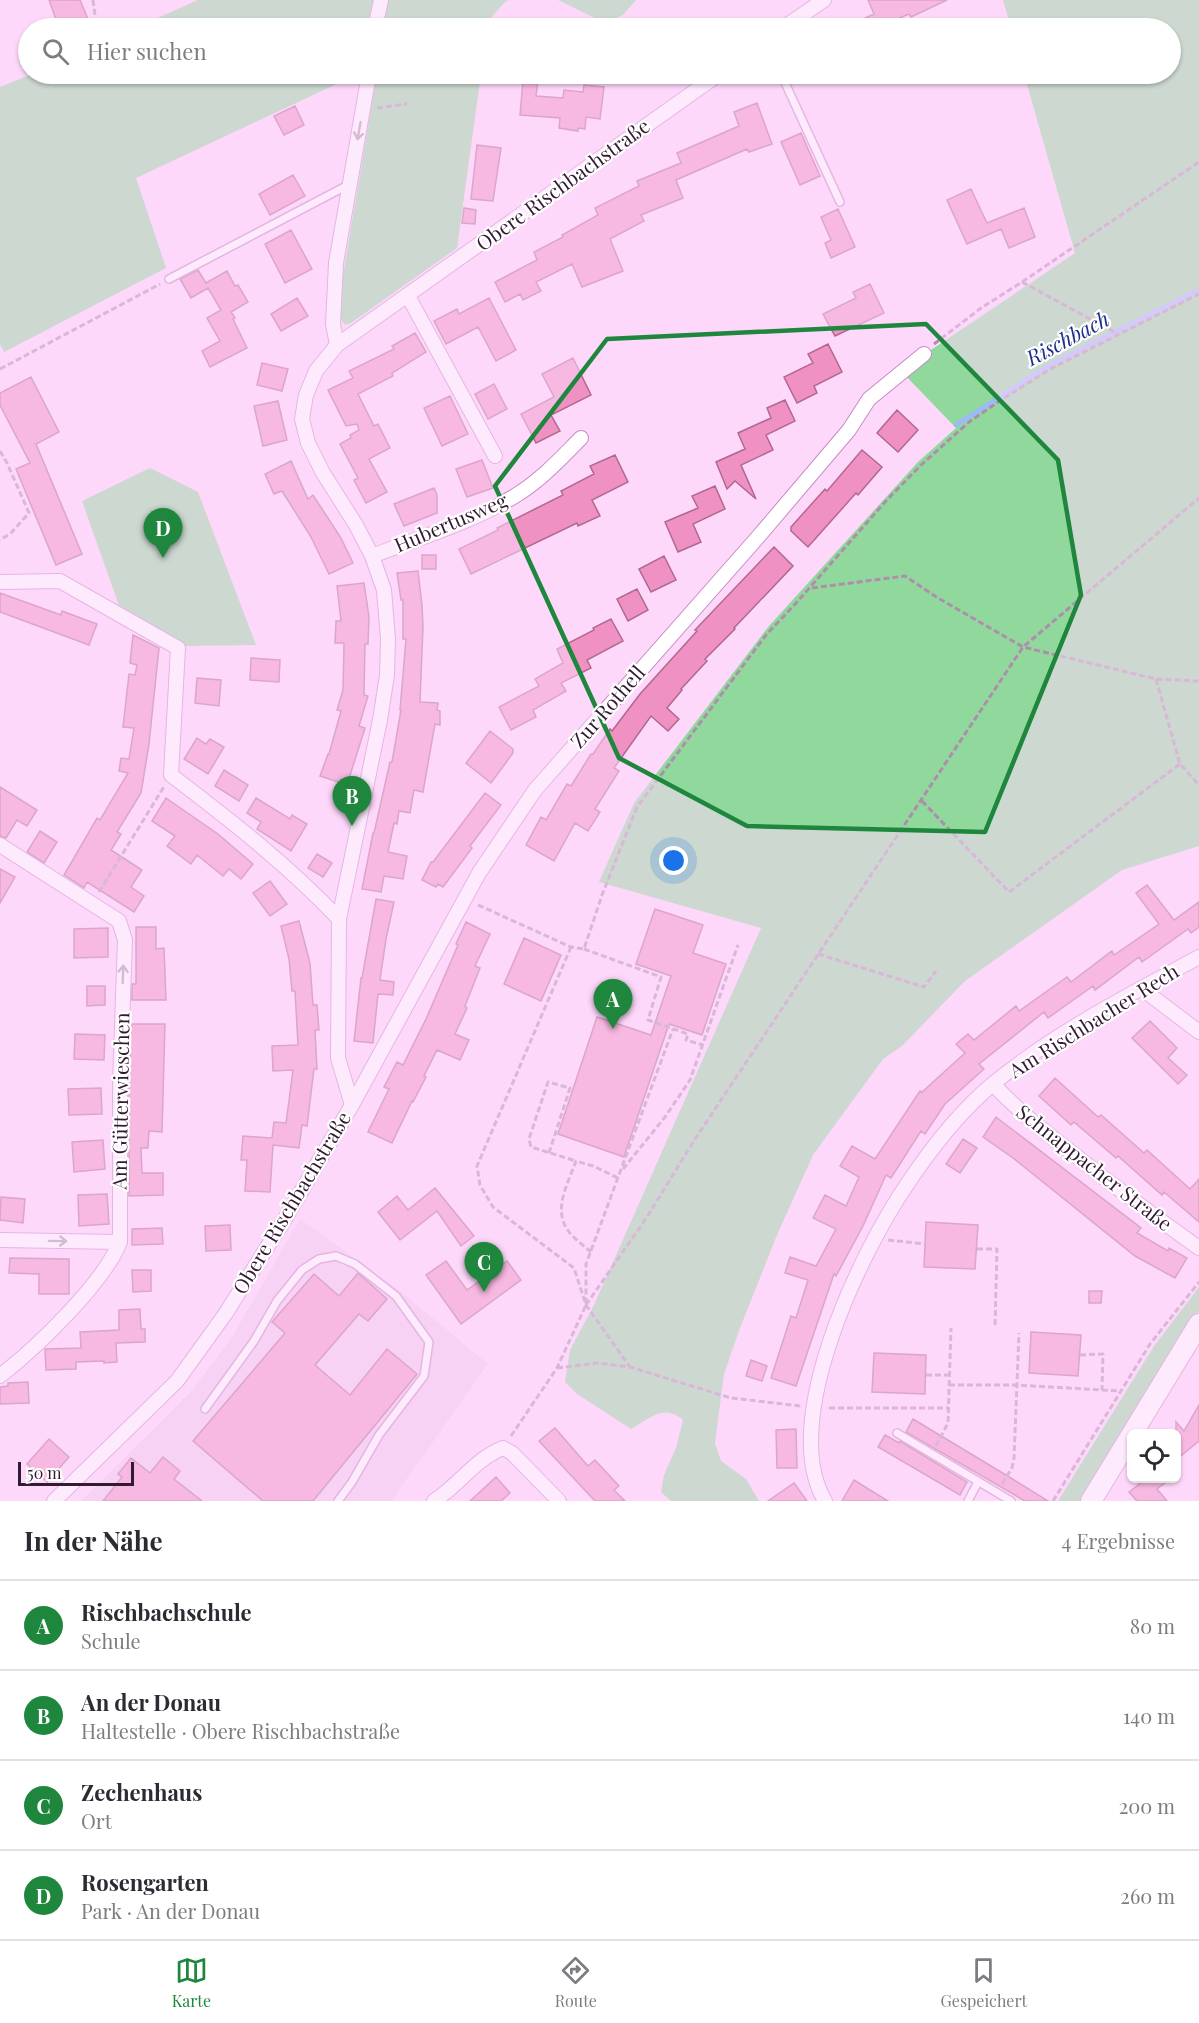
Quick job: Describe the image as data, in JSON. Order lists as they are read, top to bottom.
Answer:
{
  "streets": {
    "street": [
      "Obere Rischbachstraße",
      "Hubertusweg",
      "Zur Rothell",
      "Am Rischbacher Rech",
      "Am Gütterwieschen",
      "Schnappacher Straße"
    ]
  },
  "crossings": [
    ["Obere Rischbachstraße", "Hubertusweg"],
    ["Obere Rischbachstraße", "Zur Rothell"],
    ["Am Rischbacher Rech", "Schnappacher Straße"]
  ],
  "one_way": ["Am Gütterwieschen"],
  "water": ["Rischbach"],
  "scale_bar": "50 m",
  "page": {
    "search": "Hier suchen",
    "pins": [
      "D",
      "B",
      "A",
      "C"
    ],
    "scale": "50 m",
    "heading": ["In der Nähe", "4 Ergebnisse"],
    "list": [
      {
        "mark": "A",
        "name": "Rischbachschule",
        "note": "Schule",
        "value": "80 m"
      },
      {
        "mark": "B",
        "name": "An der Donau",
        "note": "Haltestelle · Obere Rischbachstraße",
        "value": "140 m"
      },
      {
        "mark": "C",
        "name": "Zechenhaus",
        "note": "Ort",
        "value": "200 m"
      },
      {
        "mark": "D",
        "name": "Rosengarten",
        "note": "Park · An der Donau",
        "value": "260 m"
      }
    ],
    "nav": ["Karte", "Route", "Gespeichert"]
  }
}
